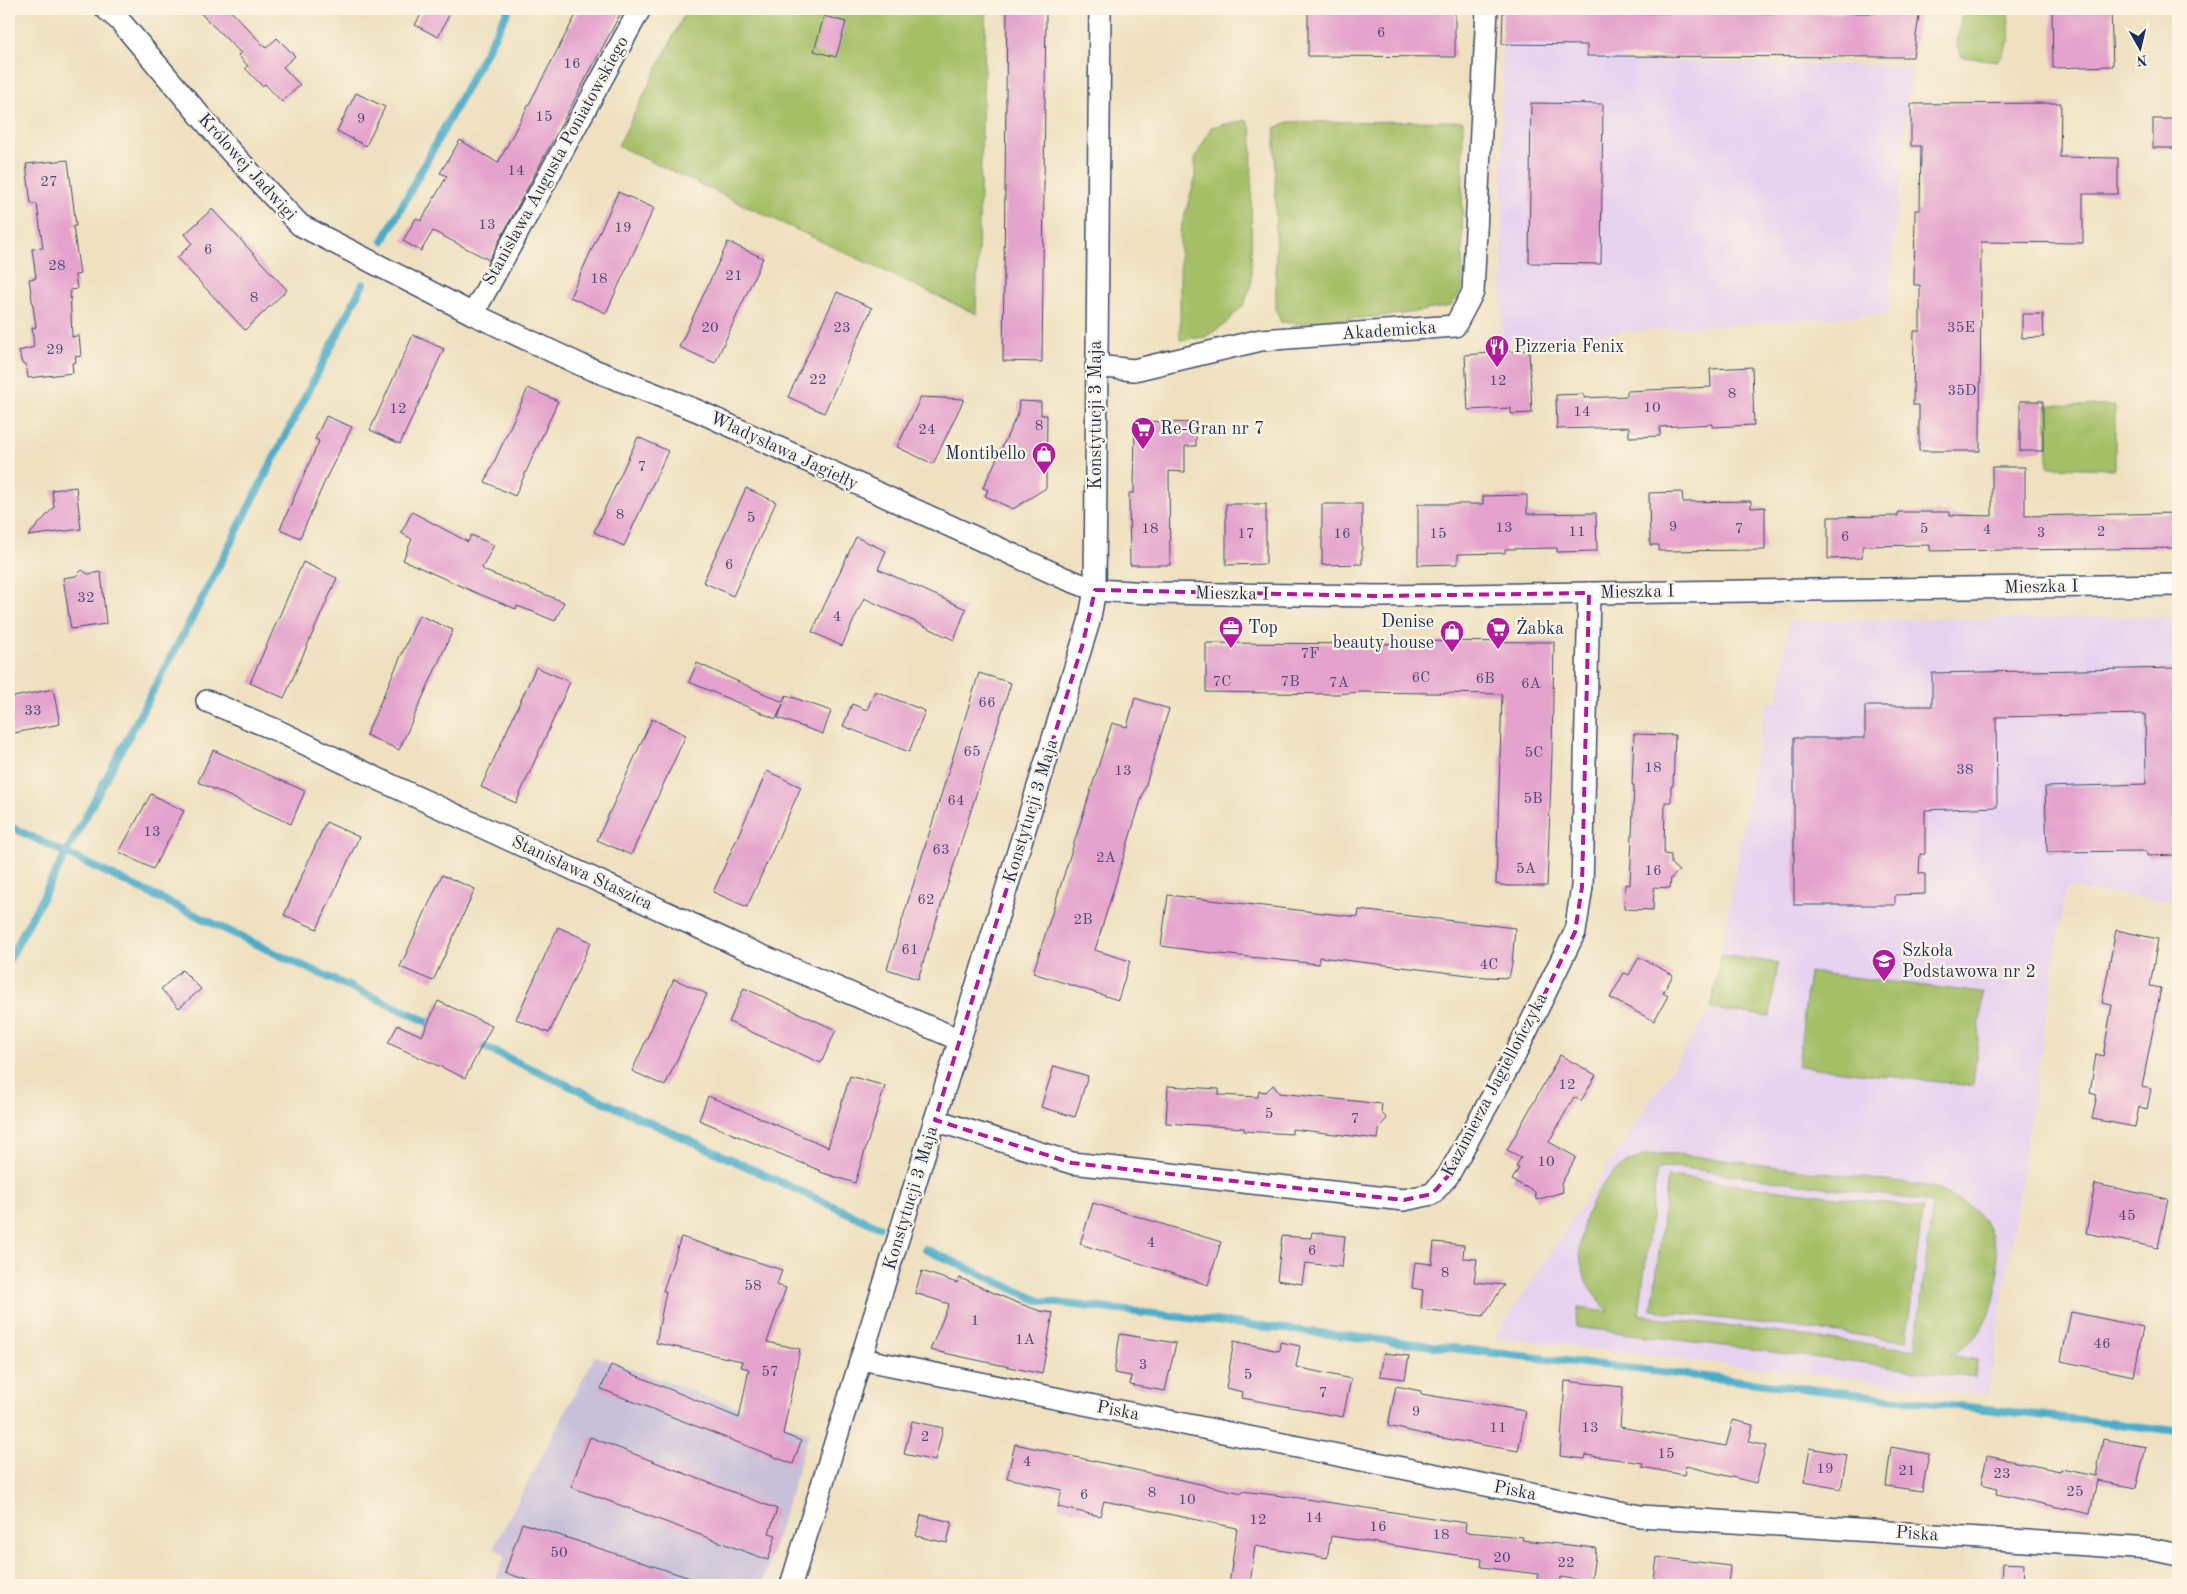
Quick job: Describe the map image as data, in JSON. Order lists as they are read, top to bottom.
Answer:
{
  "streets": {
    "street": [
      "Stanisława Augusta Poniatowskiego",
      "Królowej Jadwigi",
      "Akademicka",
      "Konstytucji 3 Maja",
      "Władysława Jagiełły",
      "Mieszka I",
      "Stanisława Staszica",
      "Kazimierza Jagiellończyka",
      "Piska"
    ]
  },
  "crossings": [
    ["Stanisława Augusta Poniatowskiego", "Królowej Jadwigi"],
    ["Stanisława Augusta Poniatowskiego", "Władysława Jagiełły"],
    ["Królowej Jadwigi", "Władysława Jagiełły"],
    ["Akademicka", "Konstytucji 3 Maja"],
    ["Konstytucji 3 Maja", "Władysława Jagiełły"],
    ["Konstytucji 3 Maja", "Mieszka I"],
    ["Konstytucji 3 Maja", "Stanisława Staszica"],
    ["Konstytucji 3 Maja", "Kazimierza Jagiellończyka"],
    ["Konstytucji 3 Maja", "Piska"],
    ["Władysława Jagiełły", "Mieszka I"],
    ["Mieszka I", "Kazimierza Jagiellończyka"]
  ],
  "places": {
    "restaurant": ["Pizzeria Fenix"],
    "supermarket": ["Re-Gran nr 7", "Żabka"],
    "shop": ["Montibello", "Denise beauty house"],
    "office": ["Top"],
    "school or university": ["Szkoła Podstawowa nr 2"]
  },
  "house_numbers": [
    "6",
    "16",
    "15",
    "9",
    "14",
    "27",
    "13",
    "19",
    "6",
    "28",
    "21",
    "18",
    "8",
    "20",
    "23",
    "35E",
    "29",
    "22",
    "12",
    "35D",
    "8",
    "10",
    "12",
    "14",
    "8",
    "24",
    "7",
    "8",
    "5",
    "9",
    "13",
    "18",
    "7",
    "5",
    "4",
    "11",
    "2",
    "3",
    "17",
    "16",
    "15",
    "6",
    "6",
    "32",
    "4",
    "7F",
    "6C",
    "6B",
    "7C",
    "7B",
    "7A",
    "6A",
    "66",
    "33",
    "65",
    "5C",
    "18",
    "38",
    "13",
    "5B",
    "64",
    "13",
    "63",
    "2A",
    "5A",
    "16",
    "62",
    "2B",
    "61",
    "4C",
    "12",
    "5",
    "7",
    "10",
    "45",
    "4",
    "6",
    "8",
    "58",
    "1",
    "1A",
    "46",
    "3",
    "57",
    "5",
    "7",
    "9",
    "11",
    "13",
    "2",
    "15",
    "4",
    "19",
    "21",
    "23",
    "25",
    "8",
    "6",
    "10",
    "14",
    "12",
    "16",
    "18",
    "50",
    "20",
    "22"
  ],
  "north": "bottom"
}
